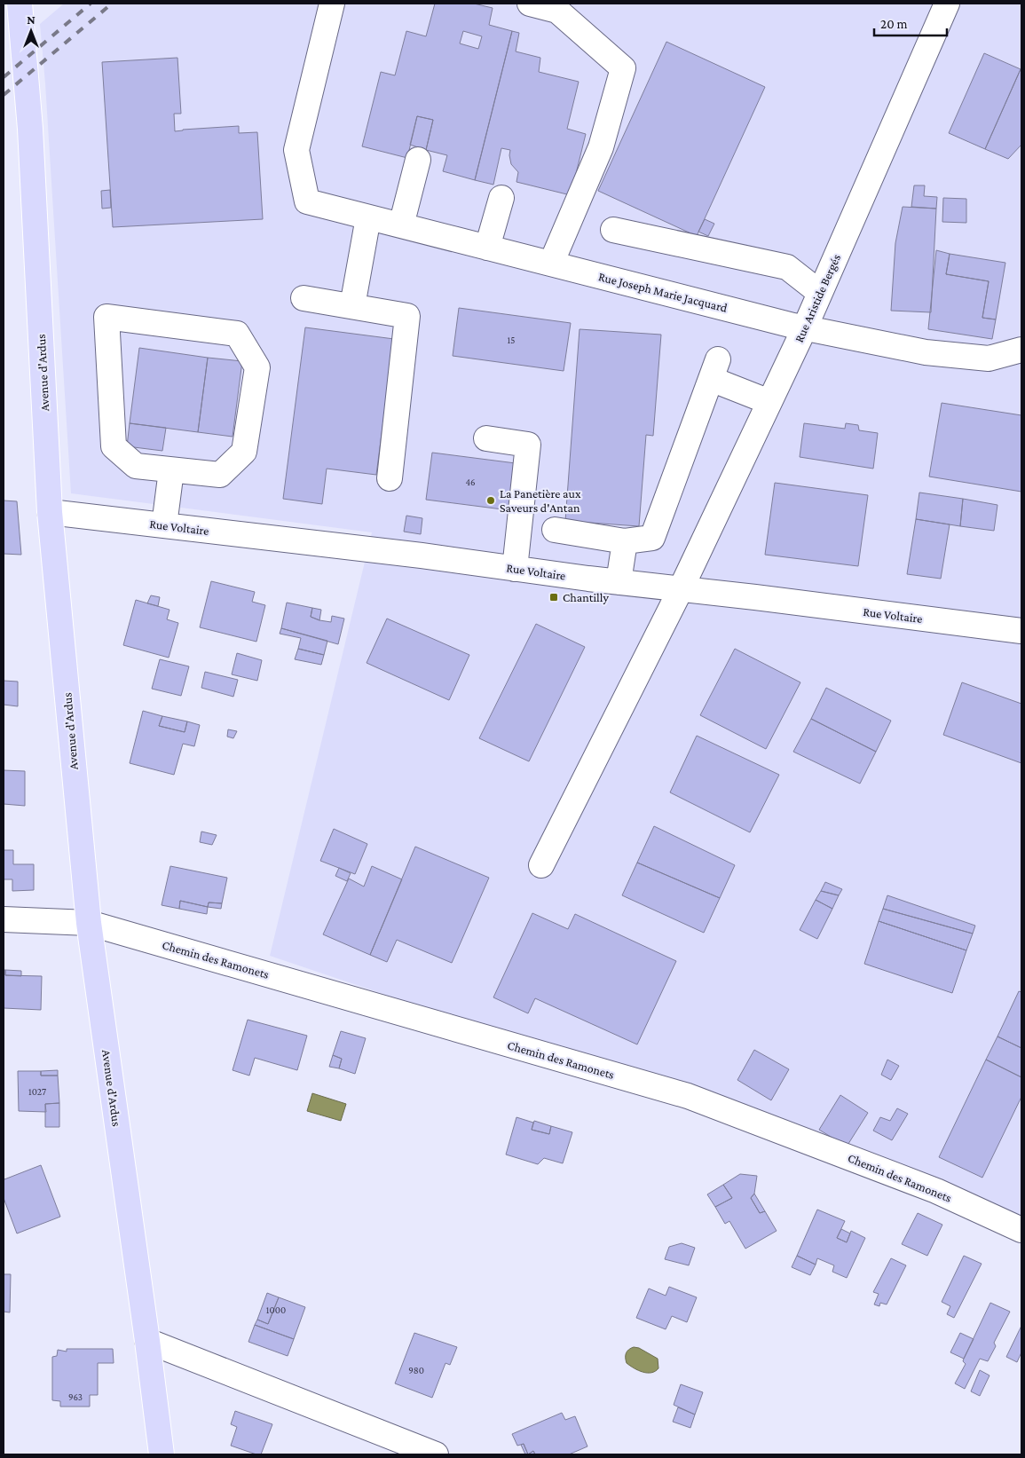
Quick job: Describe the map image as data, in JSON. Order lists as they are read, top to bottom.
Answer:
{
  "streets": {
    "main road": ["Avenue d'Ardus"],
    "street": [
      "Rue Joseph Marie Jacquard",
      "Rue Aristide Bergés",
      "Rue Voltaire",
      "Chemin des Ramonets"
    ]
  },
  "crossings": [
    ["Rue Joseph Marie Jacquard", "Rue Aristide Bergés"],
    ["Rue Aristide Bergés", "Rue Voltaire"],
    ["Avenue d'Ardus", "Rue Voltaire"],
    ["Avenue d'Ardus", "Chemin des Ramonets"]
  ],
  "places": {
    "other": ["La Panetière aux Saveurs d'Antan"],
    "transit": ["Chantilly"]
  },
  "house_numbers": [
    "15",
    "46",
    "1027",
    "1000",
    "980",
    "963"
  ],
  "scale_bar": "20 m",
  "north": "top"
}
